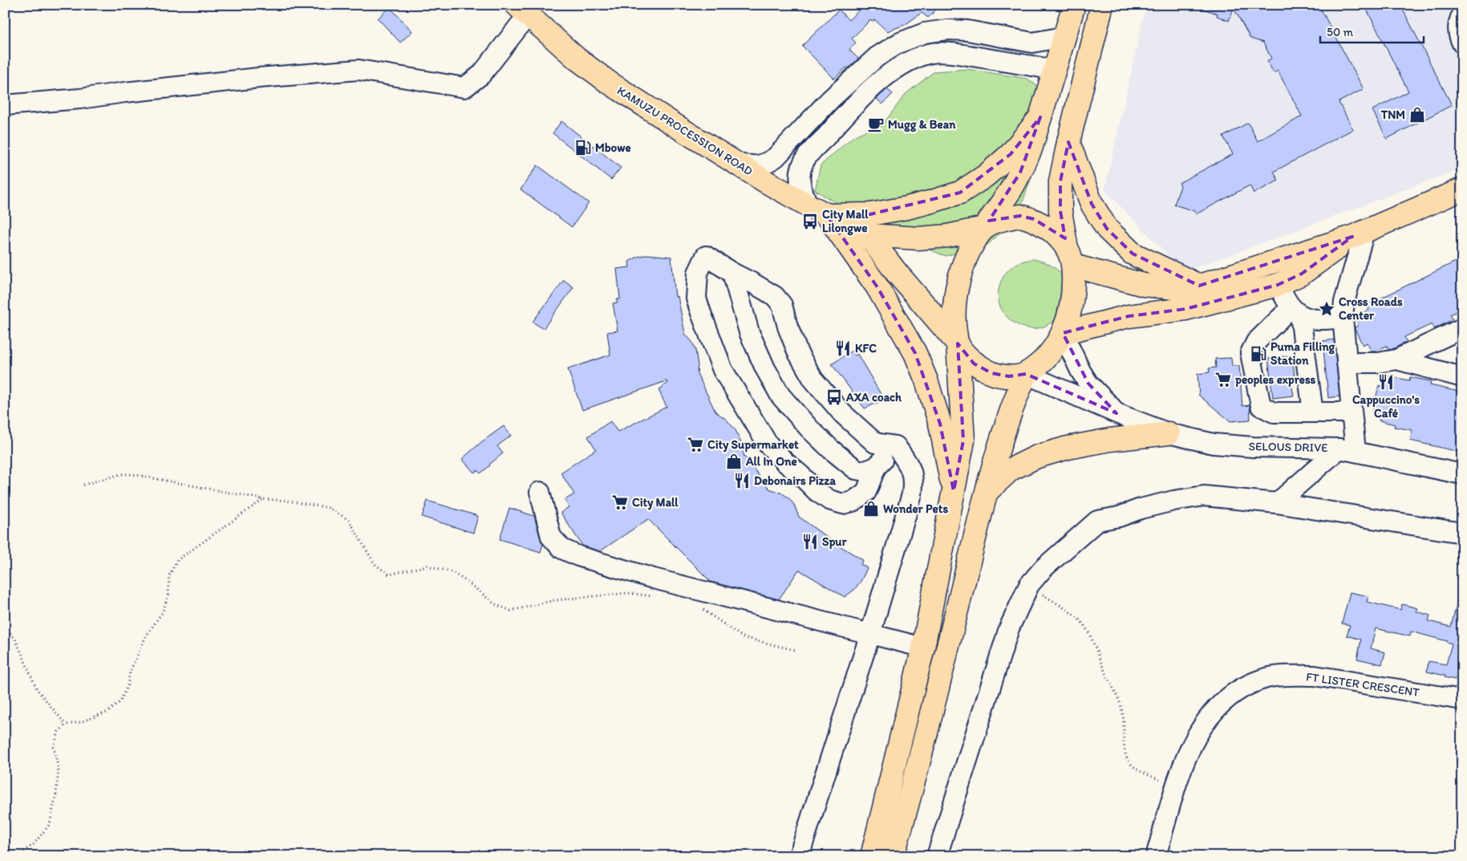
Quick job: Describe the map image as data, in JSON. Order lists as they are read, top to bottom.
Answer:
{
  "streets": {
    "main road": ["KAMUZU PROCESSION ROAD"],
    "street": ["SELOUS DRIVE", "FT LISTER CRESCENT"]
  },
  "places": {
    "shop": ["TNM", "All In One", "Wonder Pets"],
    "cafe": ["Mugg & Bean"],
    "fuel station": ["Mbowe", "Puma Filling Station"],
    "bus stop": ["City Mall Lilongwe", "AXA coach"],
    "place": ["Cross Roads Center"],
    "restaurant": [
      "KFC",
      "Cappuccino's Café",
      "Debonairs Pizza",
      "Spur"
    ],
    "supermarket": ["peoples express", "City Supermarket", "City Mall"]
  },
  "scale_bar": "50 m"
}
